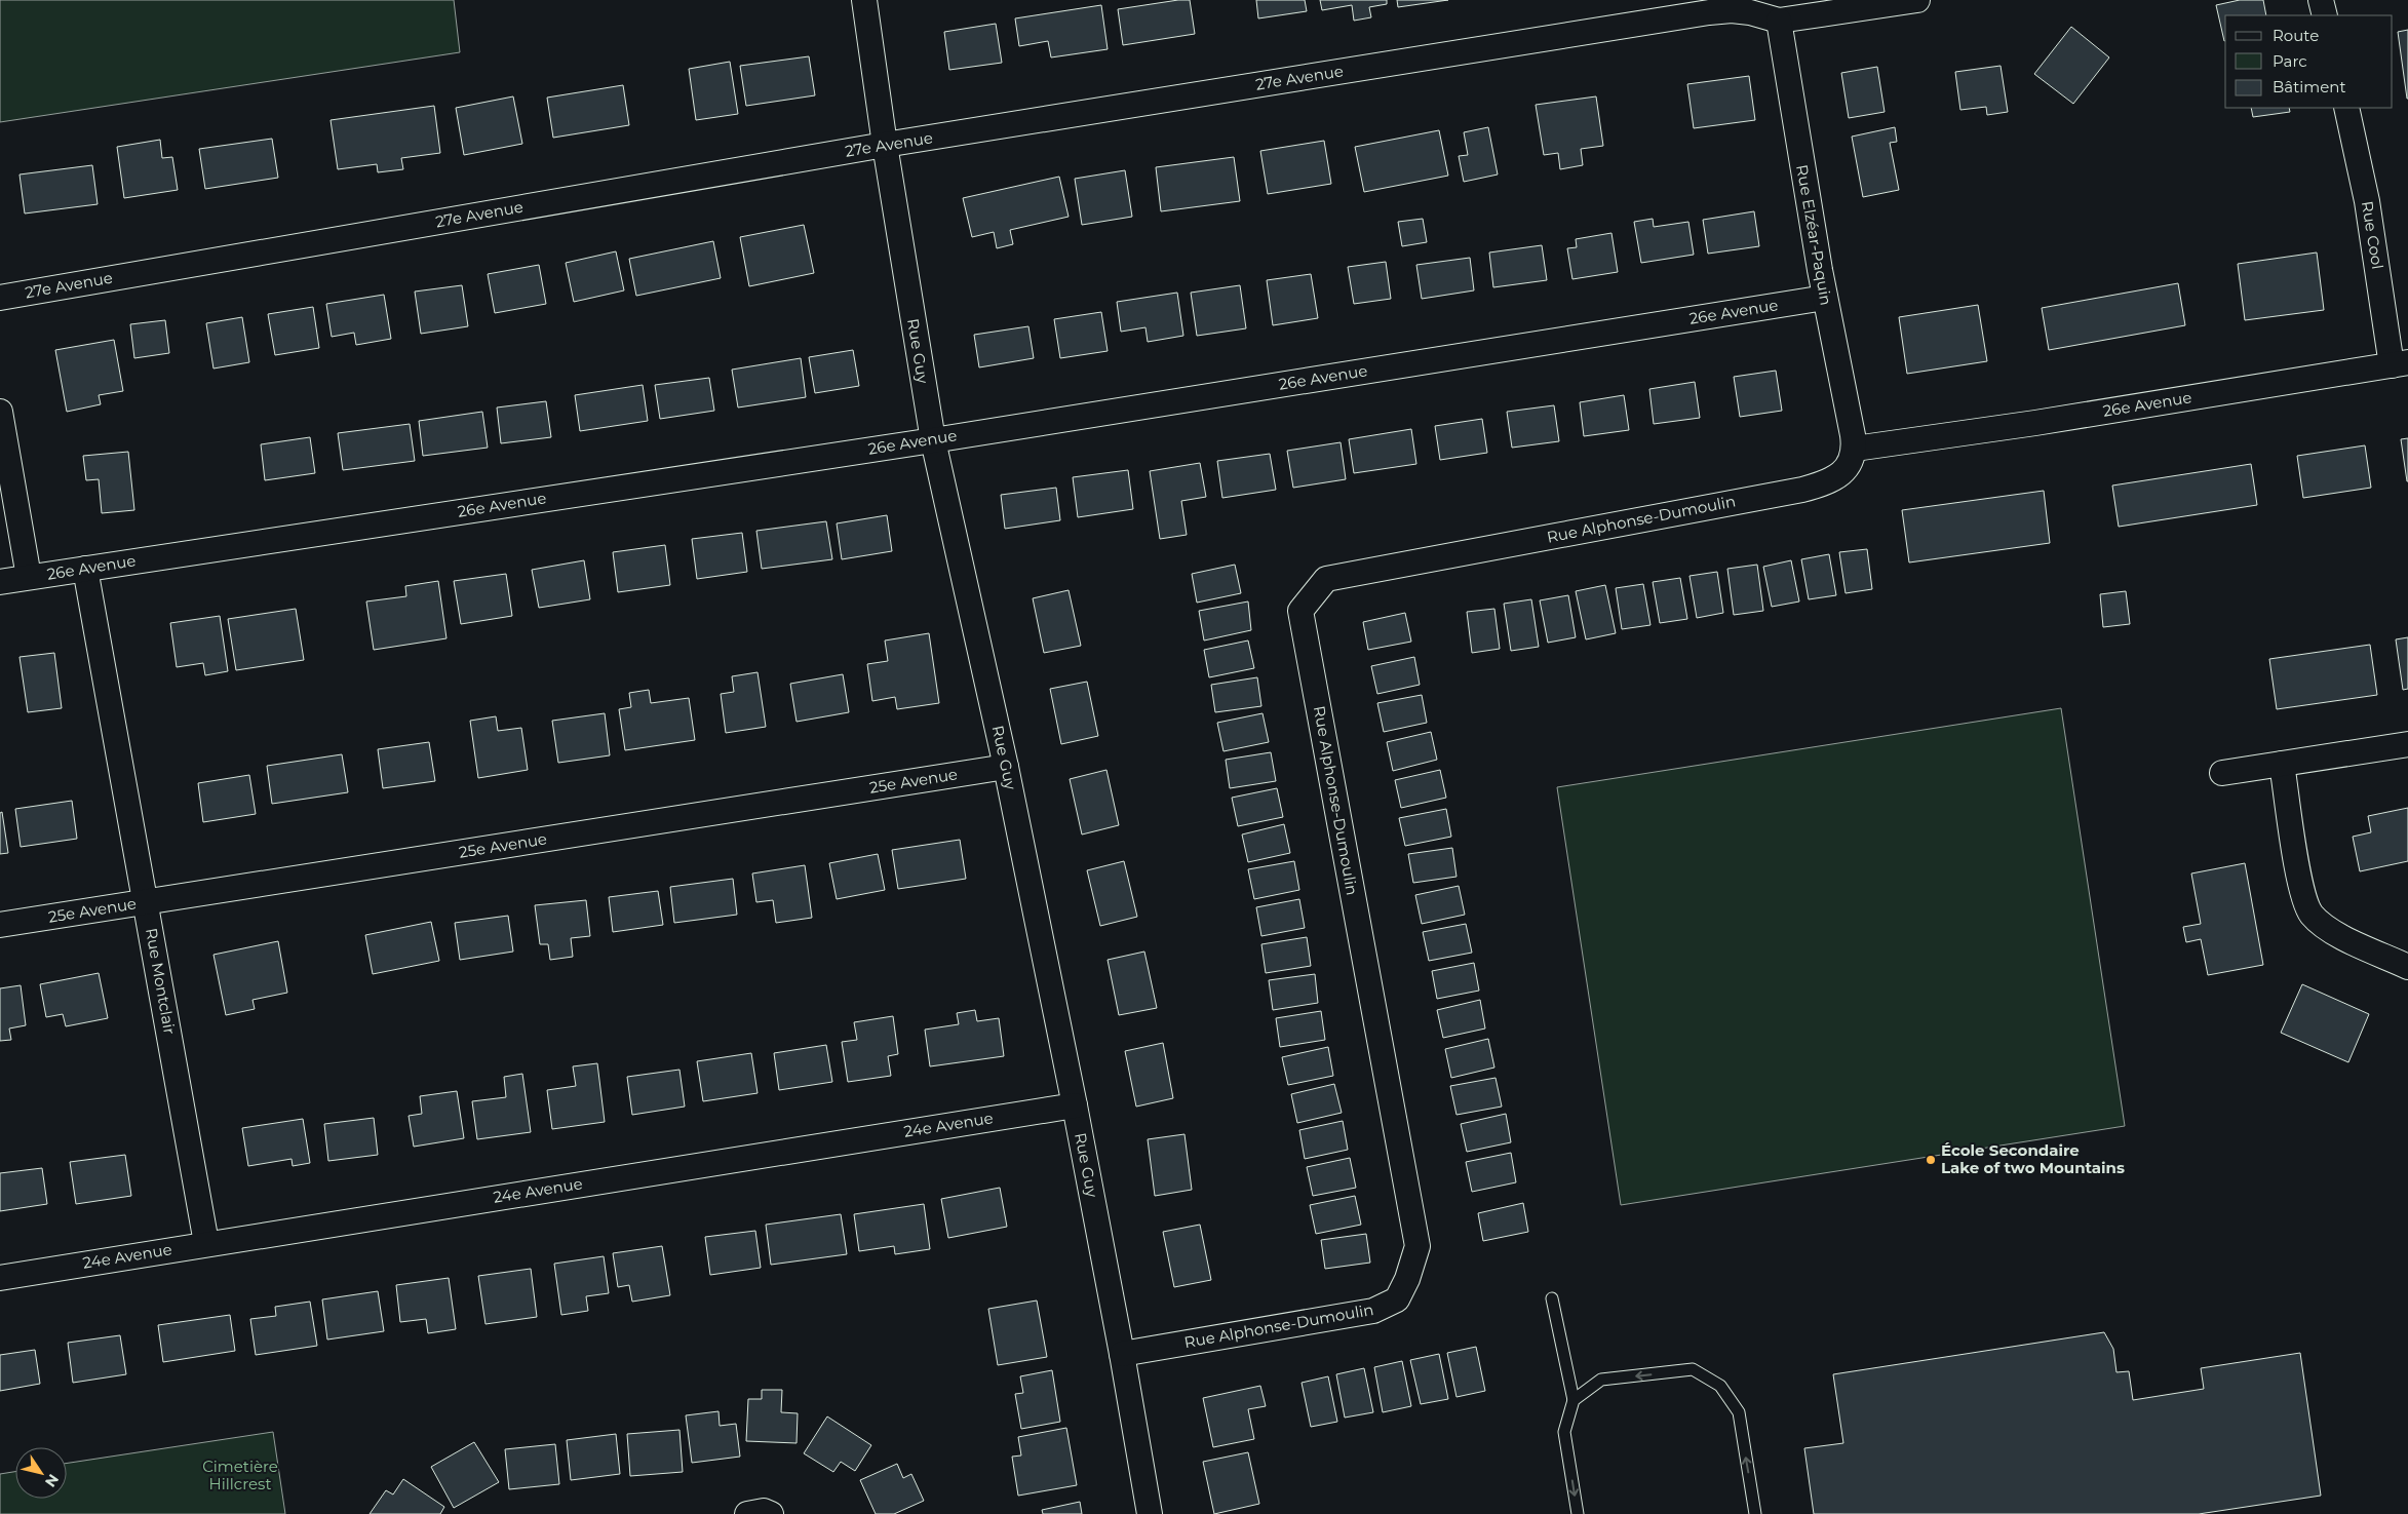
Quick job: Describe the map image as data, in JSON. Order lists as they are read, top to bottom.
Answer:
{
  "streets": {
    "street": [
      "27e Avenue",
      "Rue Elzéar-Paquin",
      "Rue Cool",
      "26e Avenue",
      "Rue Guy",
      "Rue Alphonse-Dumoulin",
      "25e Avenue",
      "Rue Montclair",
      "24e Avenue"
    ]
  },
  "crossings": [
    ["27e Avenue", "Rue Elzéar-Paquin"],
    ["27e Avenue", "Rue Guy"],
    ["Rue Elzéar-Paquin", "26e Avenue"],
    ["Rue Elzéar-Paquin", "Rue Alphonse-Dumoulin"],
    ["Rue Cool", "26e Avenue"],
    ["26e Avenue", "Rue Guy"],
    ["26e Avenue", "Rue Alphonse-Dumoulin"],
    ["26e Avenue", "Rue Montclair"],
    ["Rue Guy", "Rue Alphonse-Dumoulin"],
    ["Rue Guy", "25e Avenue"],
    ["Rue Guy", "24e Avenue"],
    ["25e Avenue", "Rue Montclair"],
    ["Rue Montclair", "24e Avenue"]
  ],
  "parks": ["Cimetière Hillcrest"],
  "places": ["École Secondaire Lake of two Mountains"],
  "legend": ["Route", "Parc", "Bâtiment"],
  "north": "bottom right"
}
